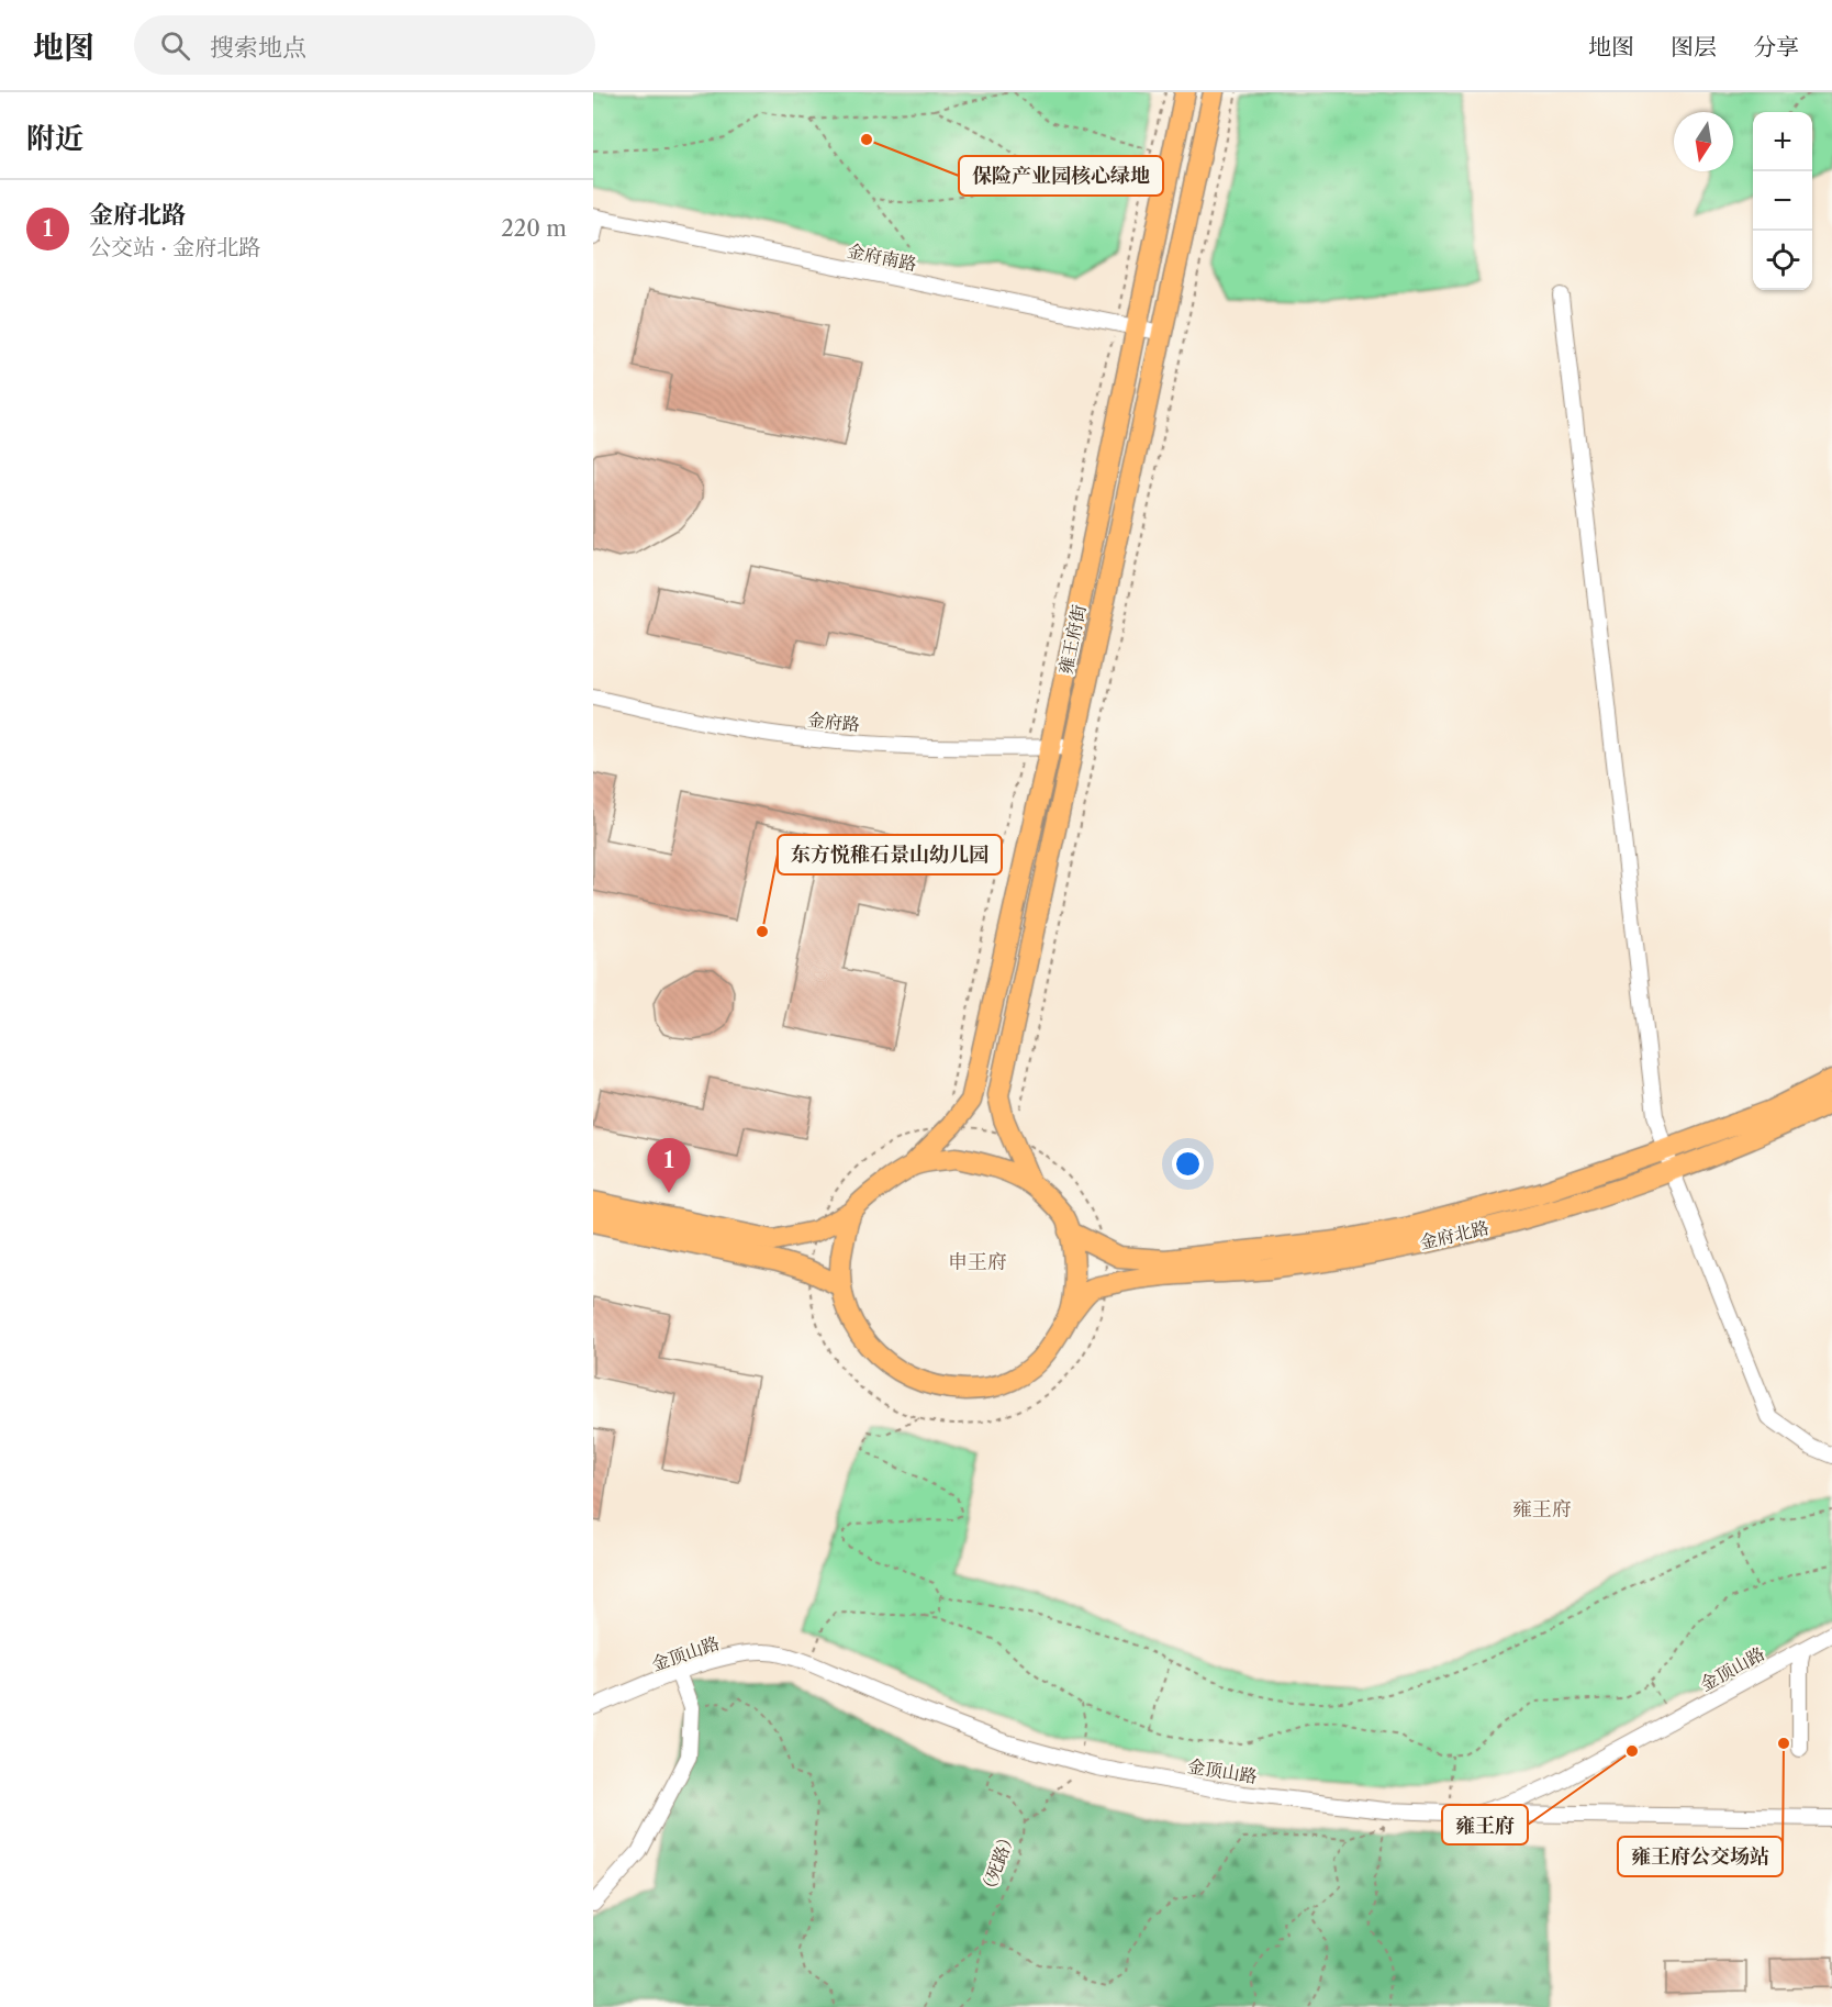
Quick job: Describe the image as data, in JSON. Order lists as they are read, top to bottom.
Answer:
{
  "streets": {
    "main road": ["雍王府街", "金府北路"],
    "street": ["金府南路", "金府路", "金顶山路"],
    "path": ["（死路）"]
  },
  "crossings": [
    ["金府南路", "雍王府街"],
    ["雍王府街", "金府路"],
    ["雍王府街", "金府北路"]
  ],
  "districts": ["申王府", "雍王府"],
  "places": [
    "保险产业园核心绿地",
    "东方悦稚石景山幼儿园",
    "雍王府公交场站",
    "雍王府"
  ],
  "north": "bottom",
  "page": {
    "header": "地图",
    "search": "搜索地点",
    "nav": ["地图", "图层", "分享"],
    "heading": "附近",
    "map_buttons": ["+", "−"],
    "list": [
      {
        "mark": "1",
        "name": "金府北路",
        "note": "公交站 · 金府北路",
        "value": "220 m"
      }
    ],
    "pins": "1"
  }
}
